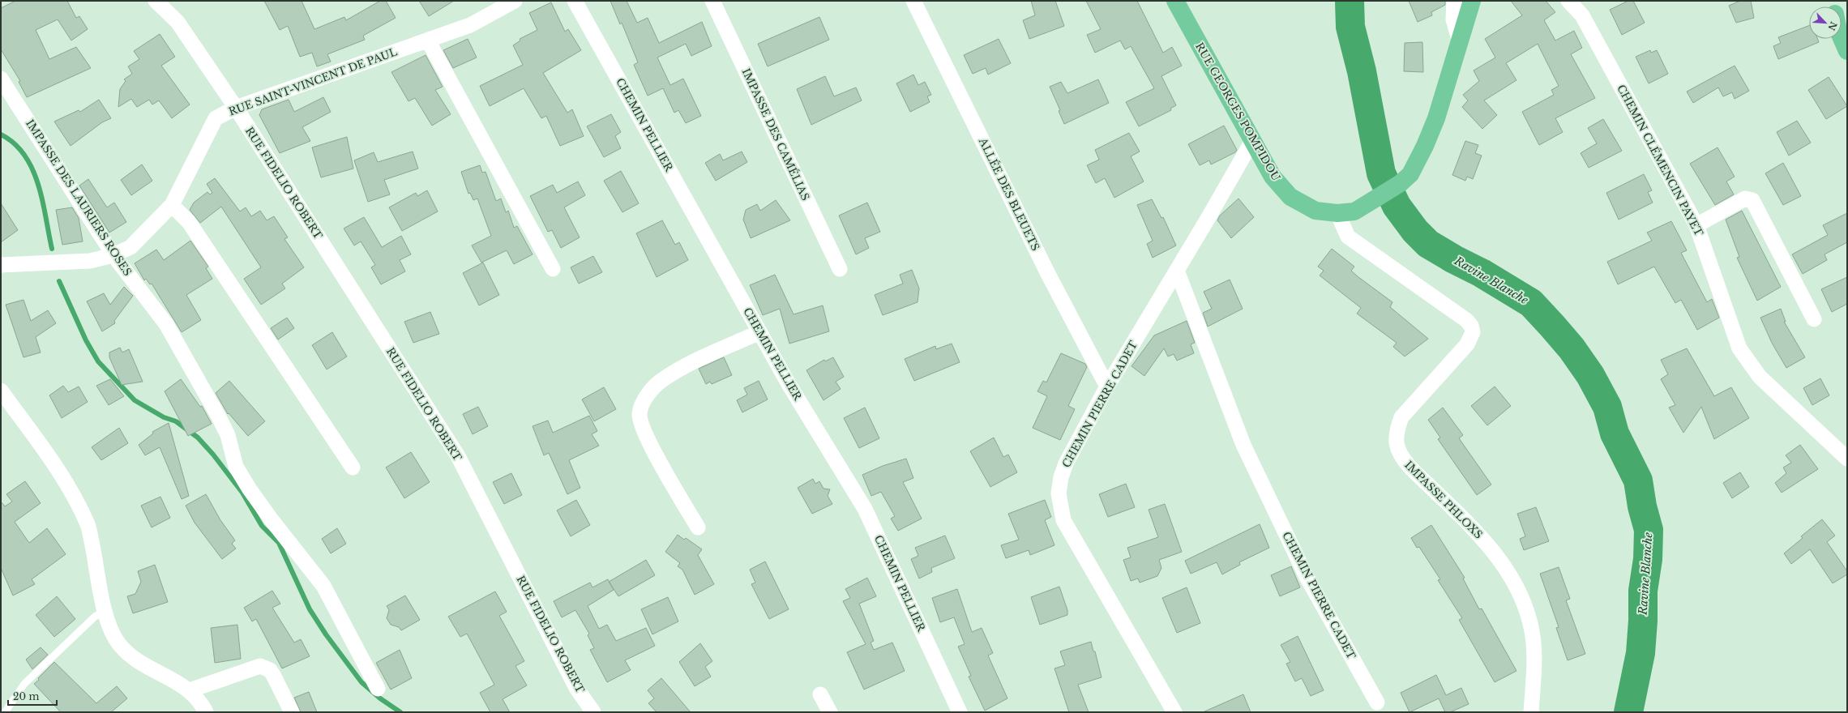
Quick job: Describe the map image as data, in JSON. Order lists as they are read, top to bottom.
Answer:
{
  "streets": {
    "main road": ["RUE GEORGES POMPIDOU"],
    "street": [
      "RUE SAINT-VINCENT DE PAUL",
      "CHEMIN PELLIER",
      "IMPASSE DES CAMÉLIAS",
      "CHEMIN CLÉMENCIN PAYET",
      "RUE FIDELIO ROBERT",
      "ALLÉE DES BLEUETS",
      "IMPASSE DES LAURIERS ROSES",
      "CHEMIN PIERRE CADET",
      "IMPASSE PHLOXS"
    ]
  },
  "crossings": [
    ["RUE SAINT-VINCENT DE PAUL", "RUE FIDELIO ROBERT"],
    ["RUE SAINT-VINCENT DE PAUL", "IMPASSE DES LAURIERS ROSES"],
    ["RUE GEORGES POMPIDOU", "CHEMIN PIERRE CADET"],
    ["RUE GEORGES POMPIDOU", "IMPASSE PHLOXS"],
    ["ALLÉE DES BLEUETS", "CHEMIN PIERRE CADET"]
  ],
  "water": ["Ravine Blanche"],
  "scale_bar": "20 m",
  "north": "bottom right"
}
